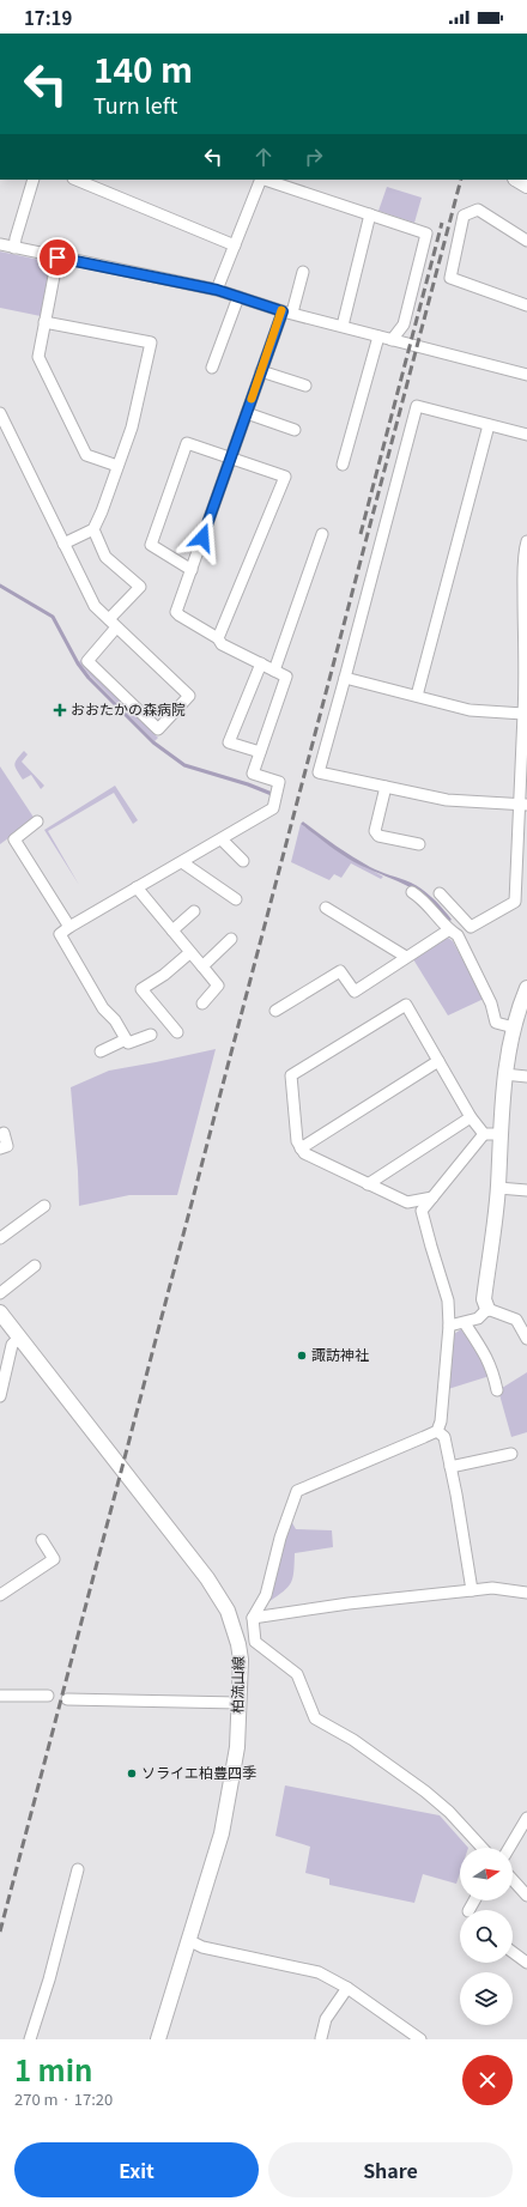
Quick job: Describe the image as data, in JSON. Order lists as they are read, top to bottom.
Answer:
{
  "streets": {
    "main road": ["柏流山線"]
  },
  "places": {
    "health": ["おおたかの森病院"],
    "other": ["諏訪神社", "ソライエ柏豊四季"]
  },
  "north": "right",
  "page": {
    "status": "17:19",
    "turn": ["140 m", "Turn left"],
    "heading": ["1 min", "270 m · 17:20"],
    "buttons": ["Exit", "Share"]
  }
}
